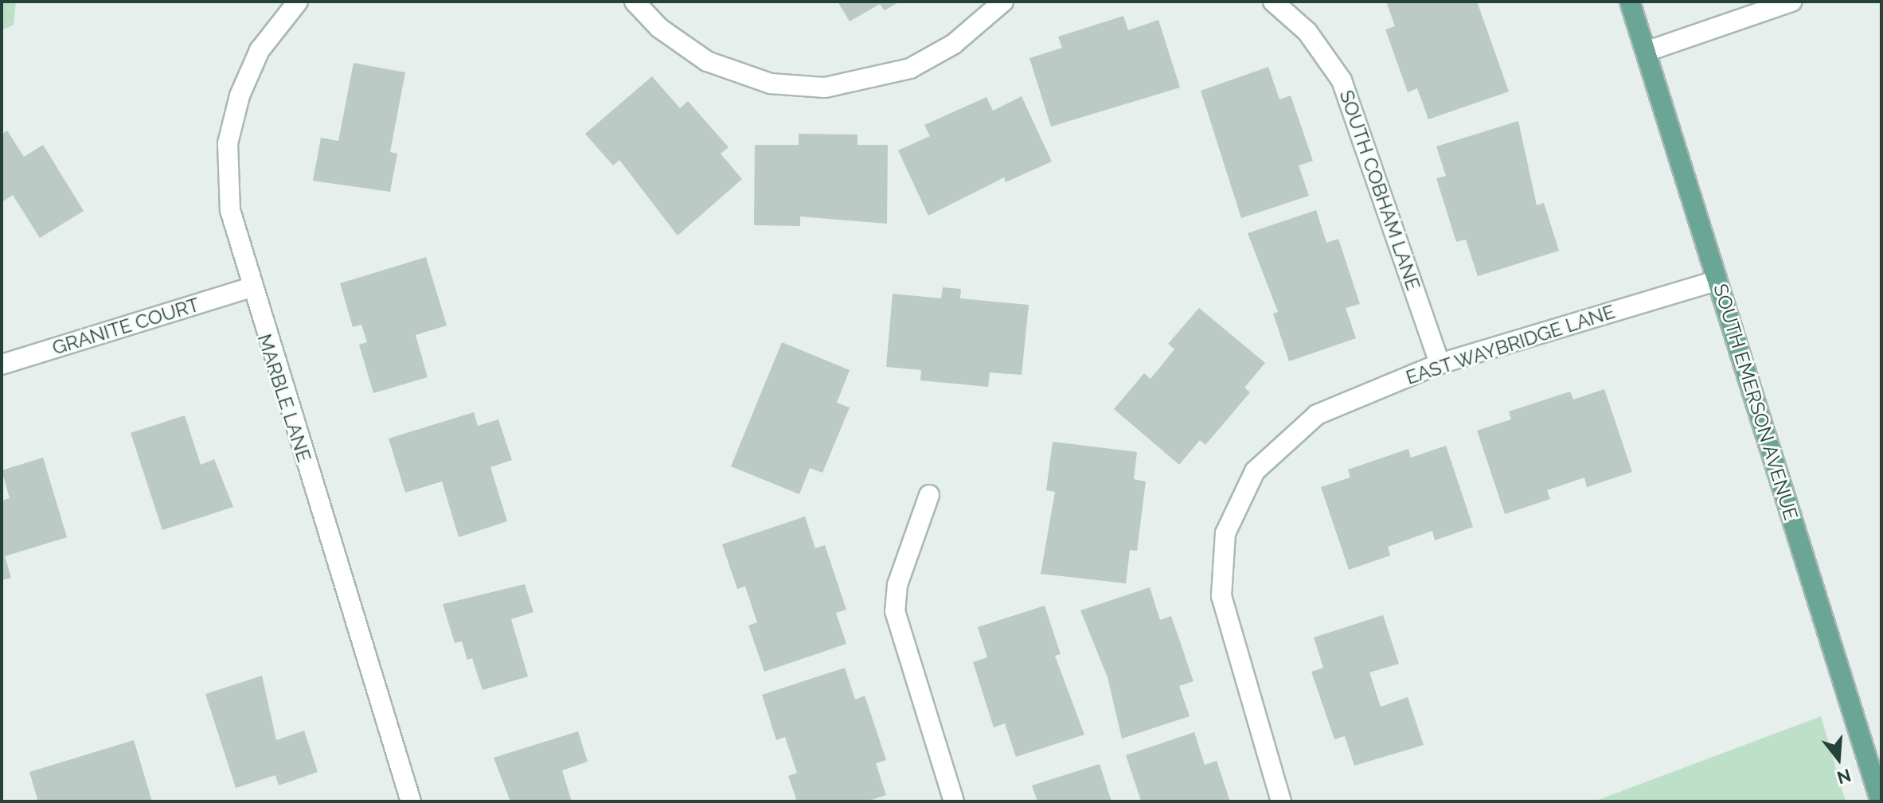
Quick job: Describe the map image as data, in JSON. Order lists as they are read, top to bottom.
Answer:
{
  "streets": {
    "main road": ["SOUTH EMERSON AVENUE"],
    "street": [
      "SOUTH COBHAM LANE",
      "GRANITE COURT",
      "EAST WAYBRIDGE LANE",
      "MARBLE LANE"
    ]
  },
  "crossings": [
    ["SOUTH COBHAM LANE", "EAST WAYBRIDGE LANE"],
    ["GRANITE COURT", "MARBLE LANE"],
    ["EAST WAYBRIDGE LANE", "SOUTH EMERSON AVENUE"]
  ],
  "north": "bottom"
}
